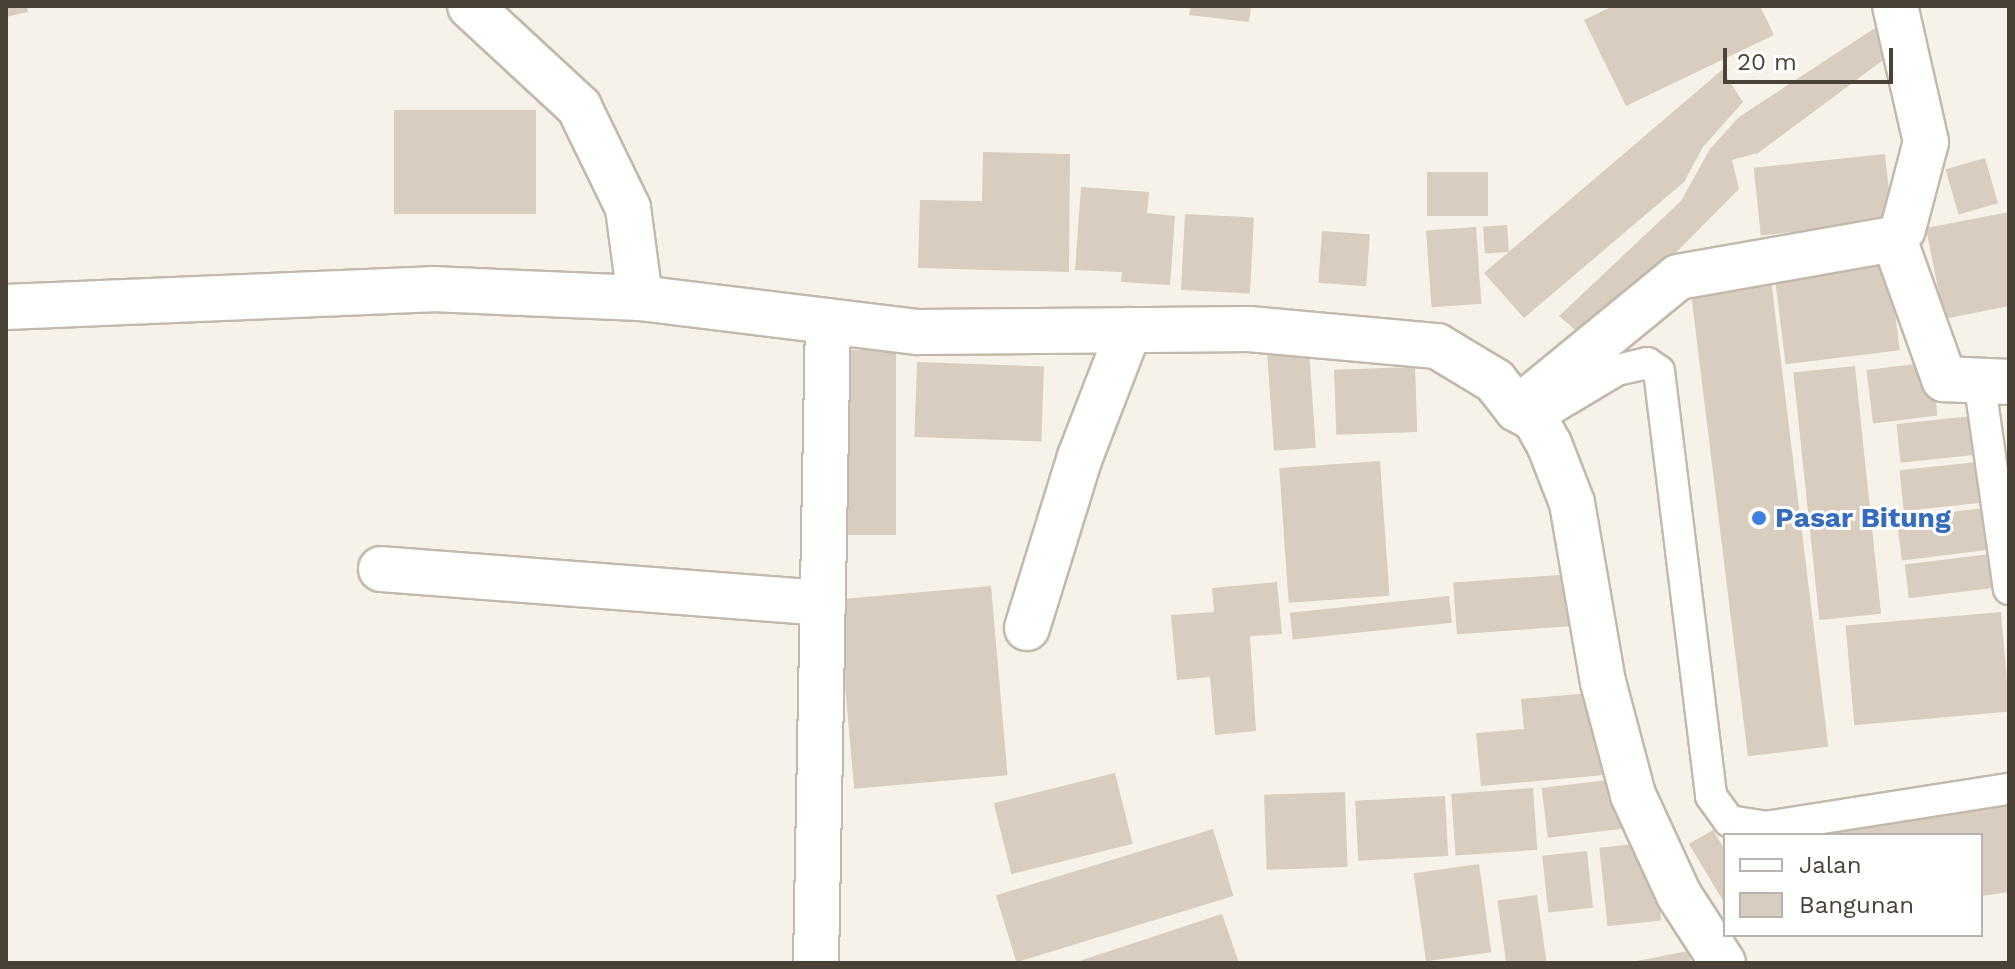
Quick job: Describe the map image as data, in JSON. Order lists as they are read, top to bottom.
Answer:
{
  "places": ["Pasar Bitung"],
  "legend": ["Jalan", "Bangunan"],
  "scale_bar": "20 m"
}
